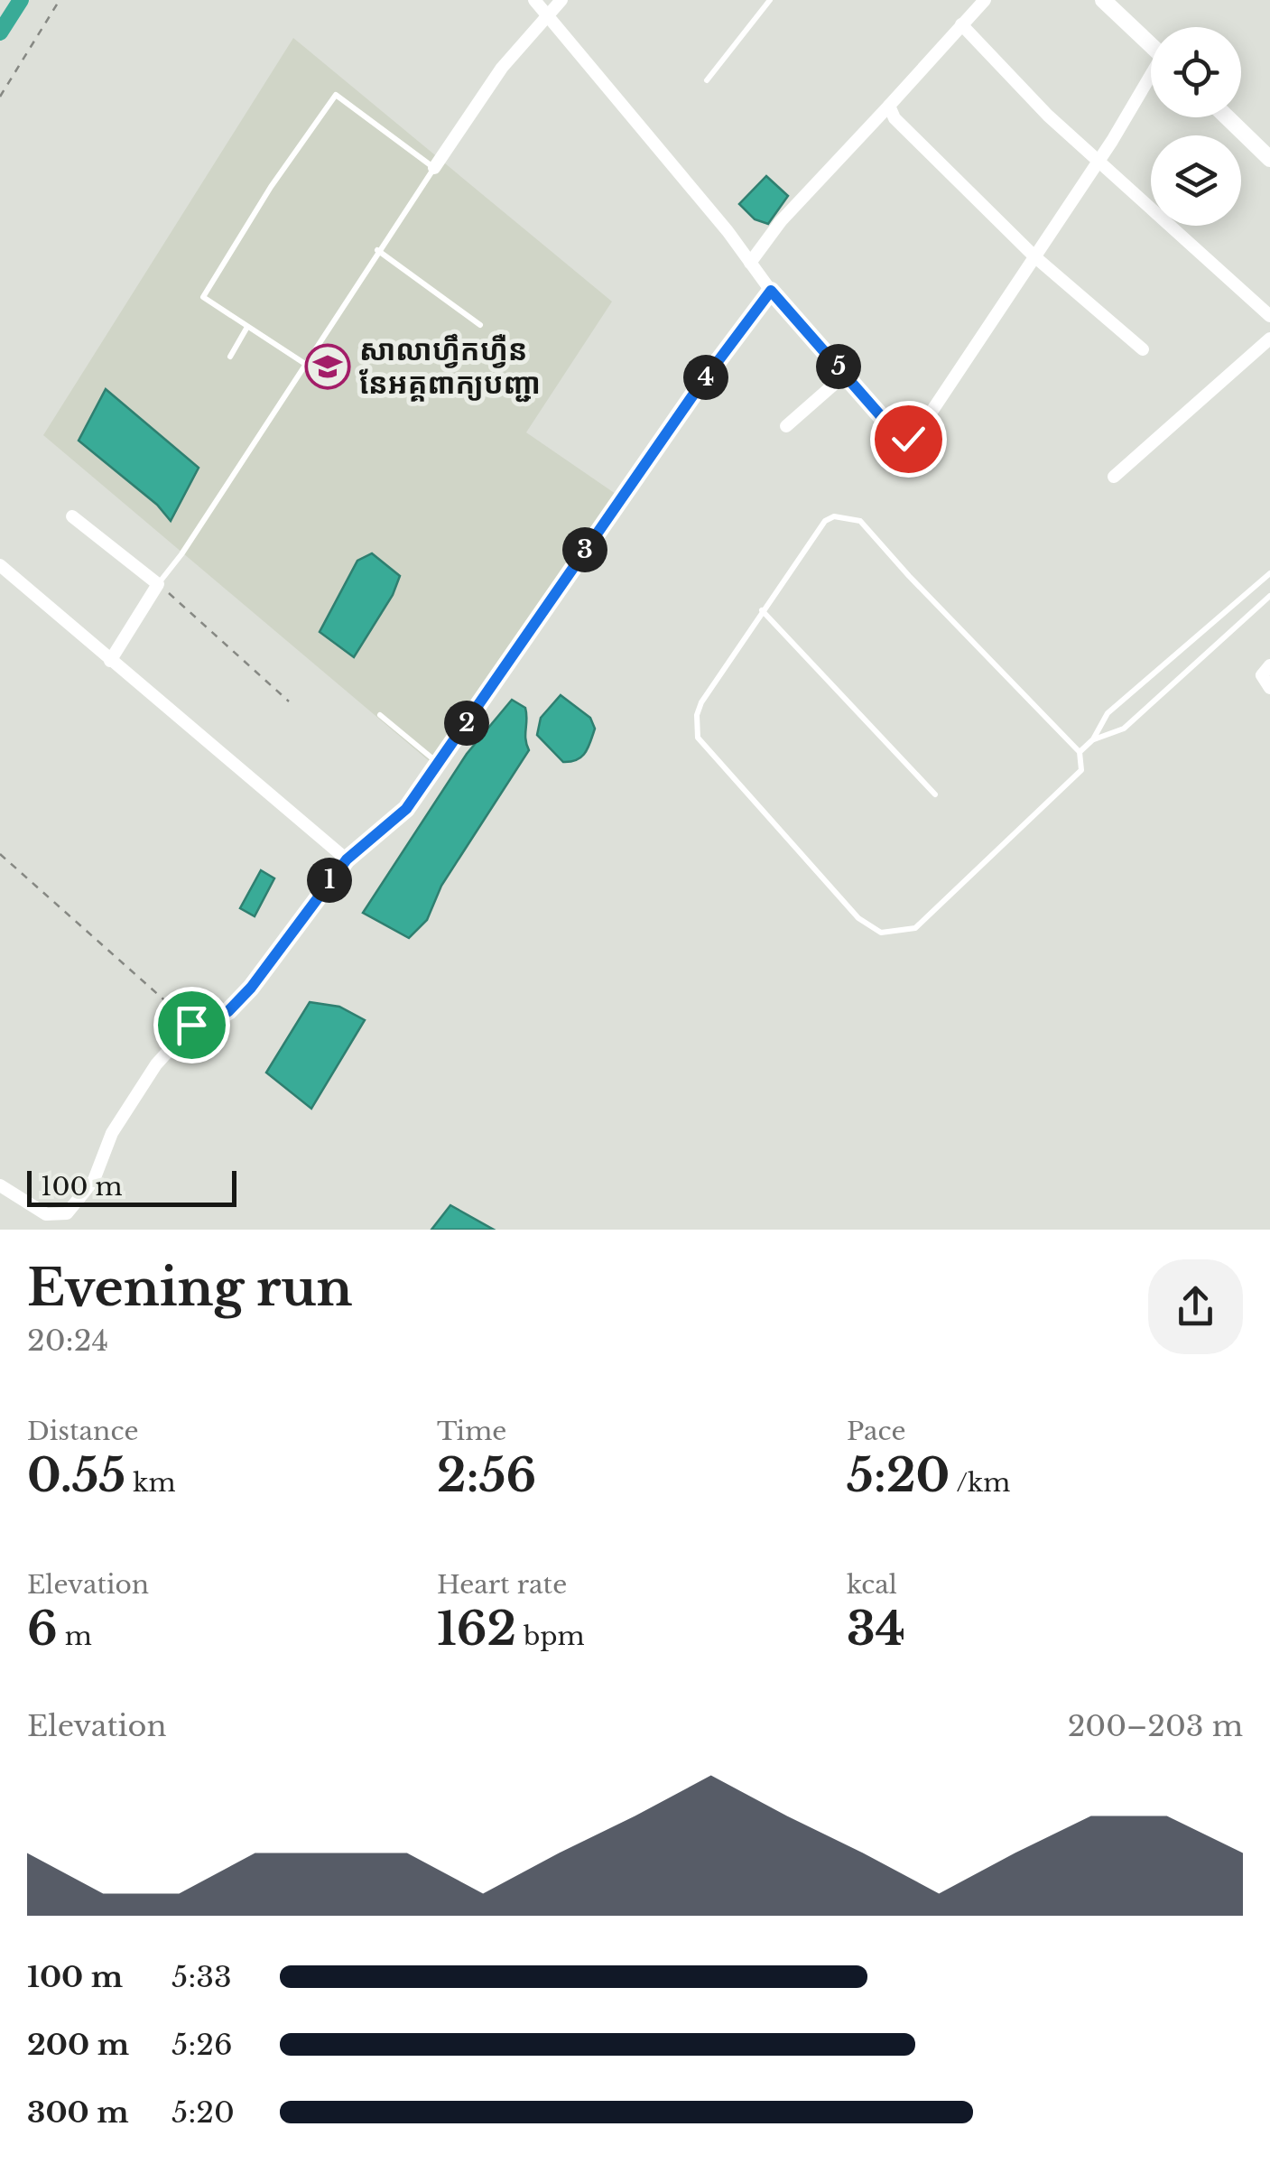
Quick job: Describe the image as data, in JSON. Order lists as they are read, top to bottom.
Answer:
{
  "places": {
    "school or university": ["សាលាហ្វឹកហ្វឺន នែអគ្គពាក្យបញ្ជា"]
  },
  "scale_bar": "100 m",
  "page": {
    "pins": [
      "5",
      "4",
      "3",
      "2",
      "1"
    ],
    "scale": "100 m",
    "heading": ["Evening run", "20:24"],
    "stats": [
      ["Distance", "0.55 km"],
      ["Time", "2:56"],
      ["Pace", "5:20 /km"],
      ["Elevation", "6 m"],
      ["Heart rate", "162 bpm"],
      ["kcal", "34"]
    ],
    "chart": ["Elevation", "200–203 m"],
    "list": [
      {
        "name": "100 m",
        "note": "5:33"
      },
      {
        "name": "200 m",
        "note": "5:26"
      },
      {
        "name": "300 m",
        "note": "5:20"
      }
    ]
  }
}
